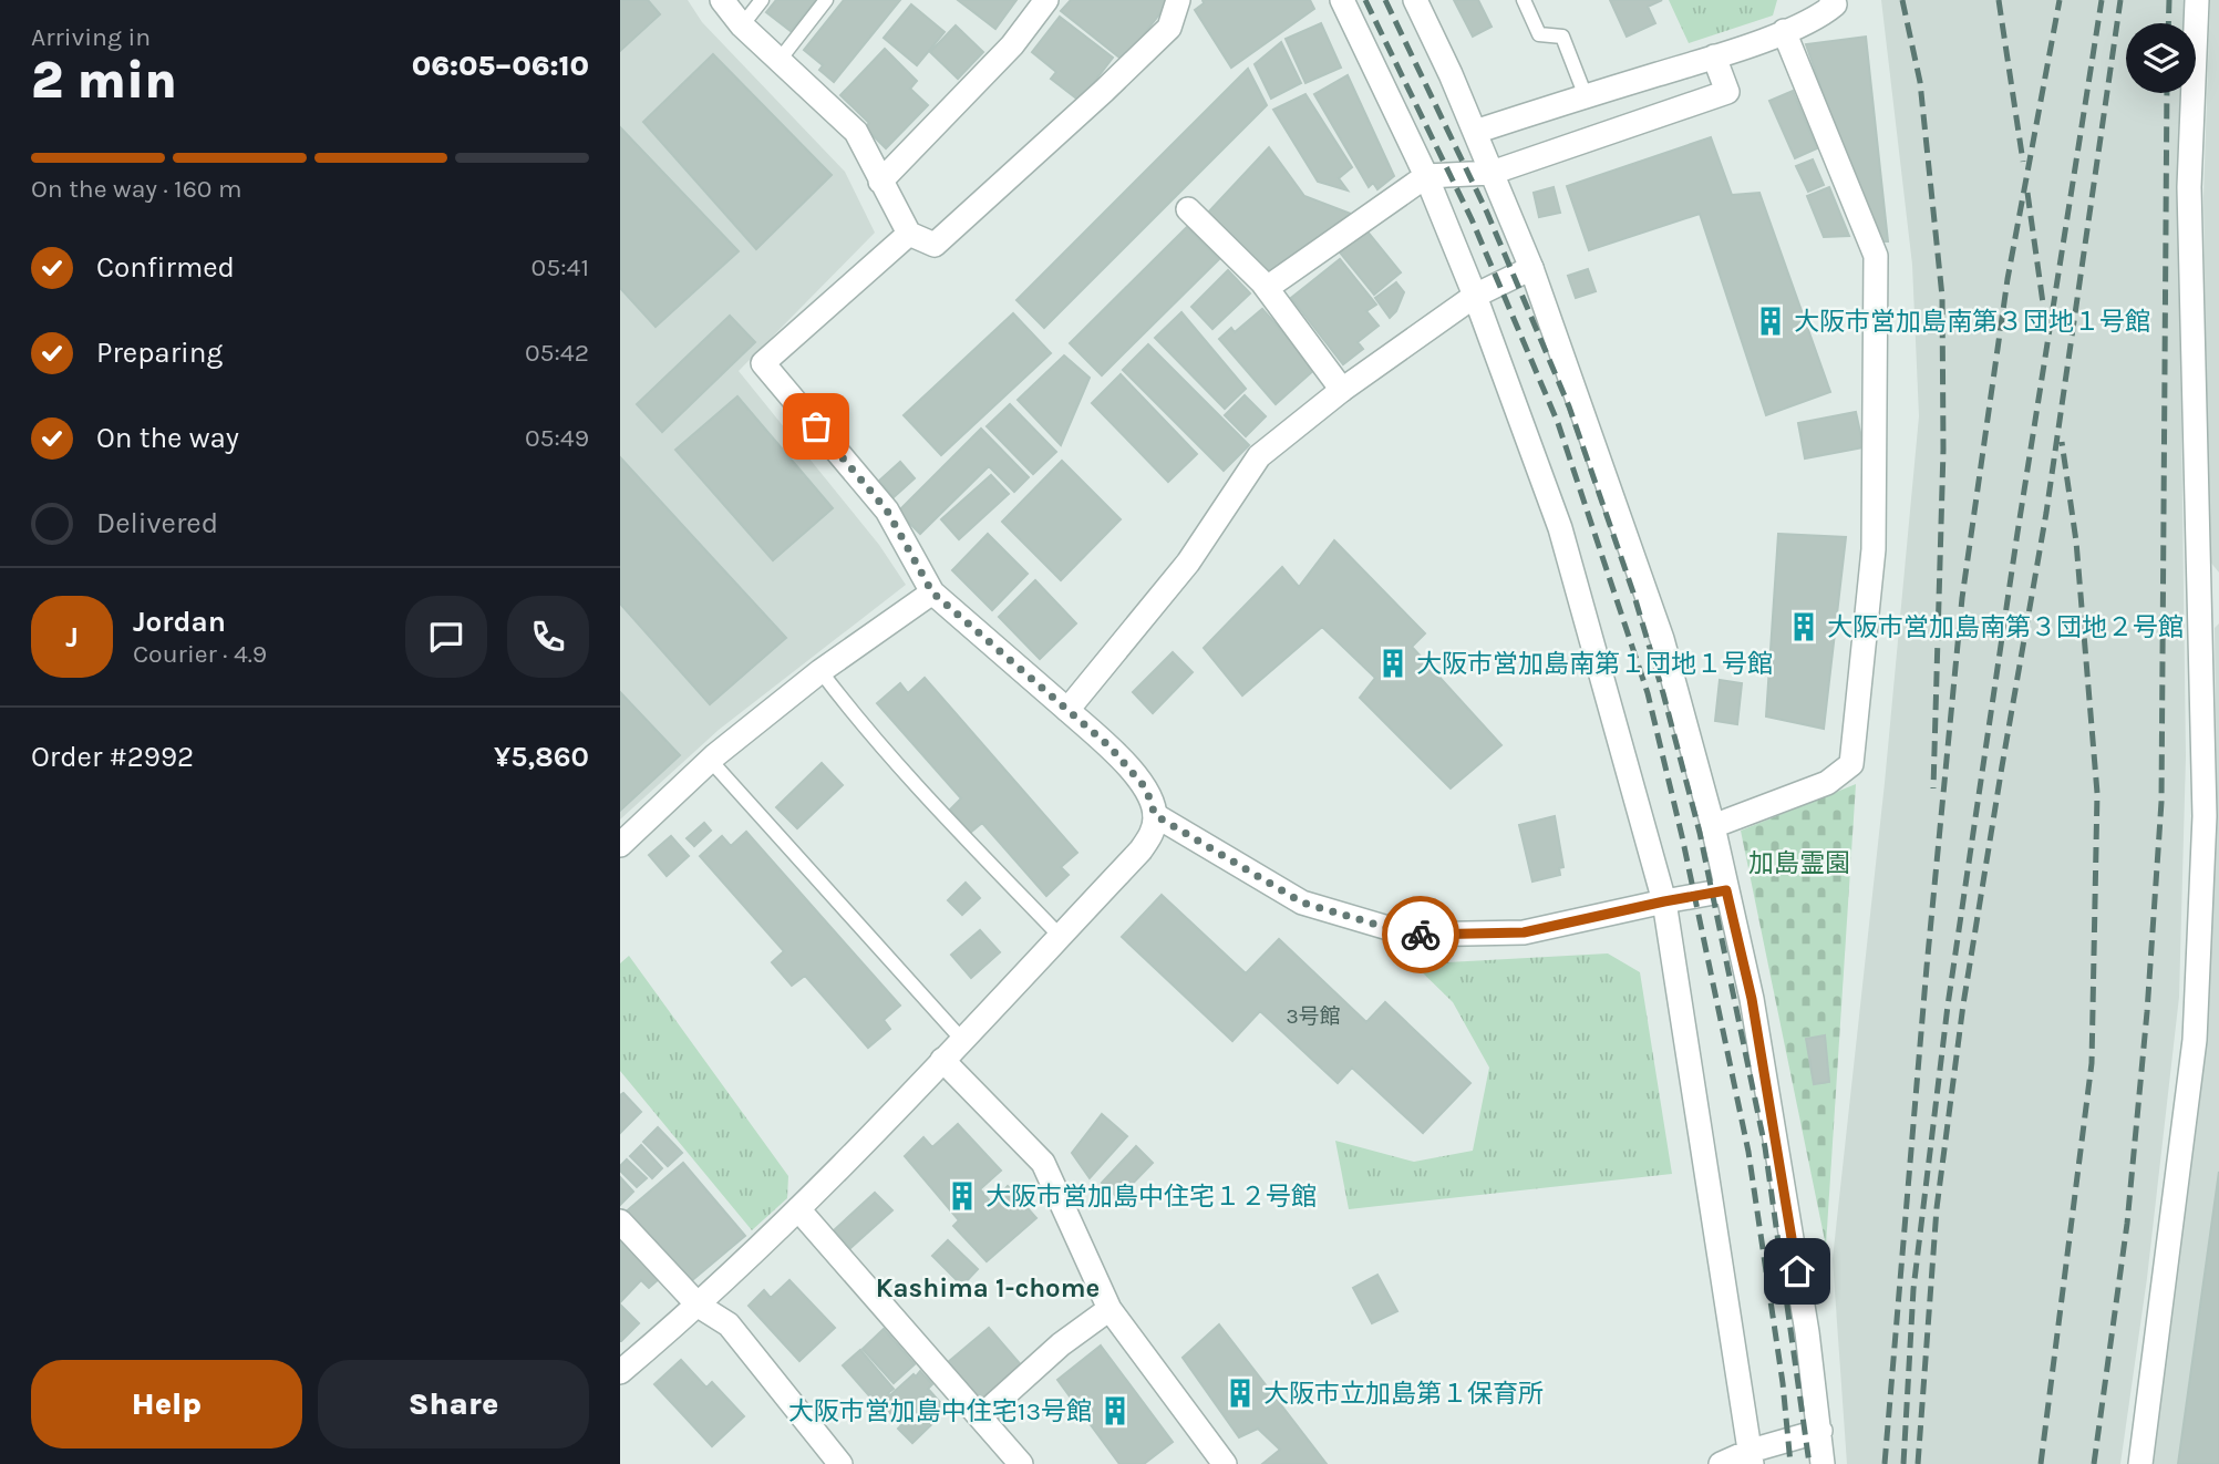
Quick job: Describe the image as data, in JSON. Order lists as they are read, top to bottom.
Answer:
{
  "districts": ["Kashima 1-chome"],
  "parks": ["加島霊園"],
  "places": {
    "building": [
      "大阪市営加島南第３団地１号館",
      "大阪市営加島南第３団地２号館",
      "大阪市営加島南第１団地１号館",
      "大阪市営加島中住宅１２号館",
      "大阪市立加島第１保育所",
      "大阪市営加島中住宅13号館"
    ]
  },
  "house_numbers": ["3号館"],
  "page": {
    "heading": ["2 min", "Arriving in", "06:05–06:10"],
    "panel": [
      "Jordan",
      "Courier · 4.9",
      "Order #2992",
      "¥5,860"
    ],
    "bar": "On the way · 160 m",
    "list": [
      ["Confirmed", "05:41"],
      ["Preparing", "05:42"],
      ["On the way", "05:49"],
      "Delivered"
    ],
    "round": "J",
    "buttons": ["Help", "Share"]
  }
}
